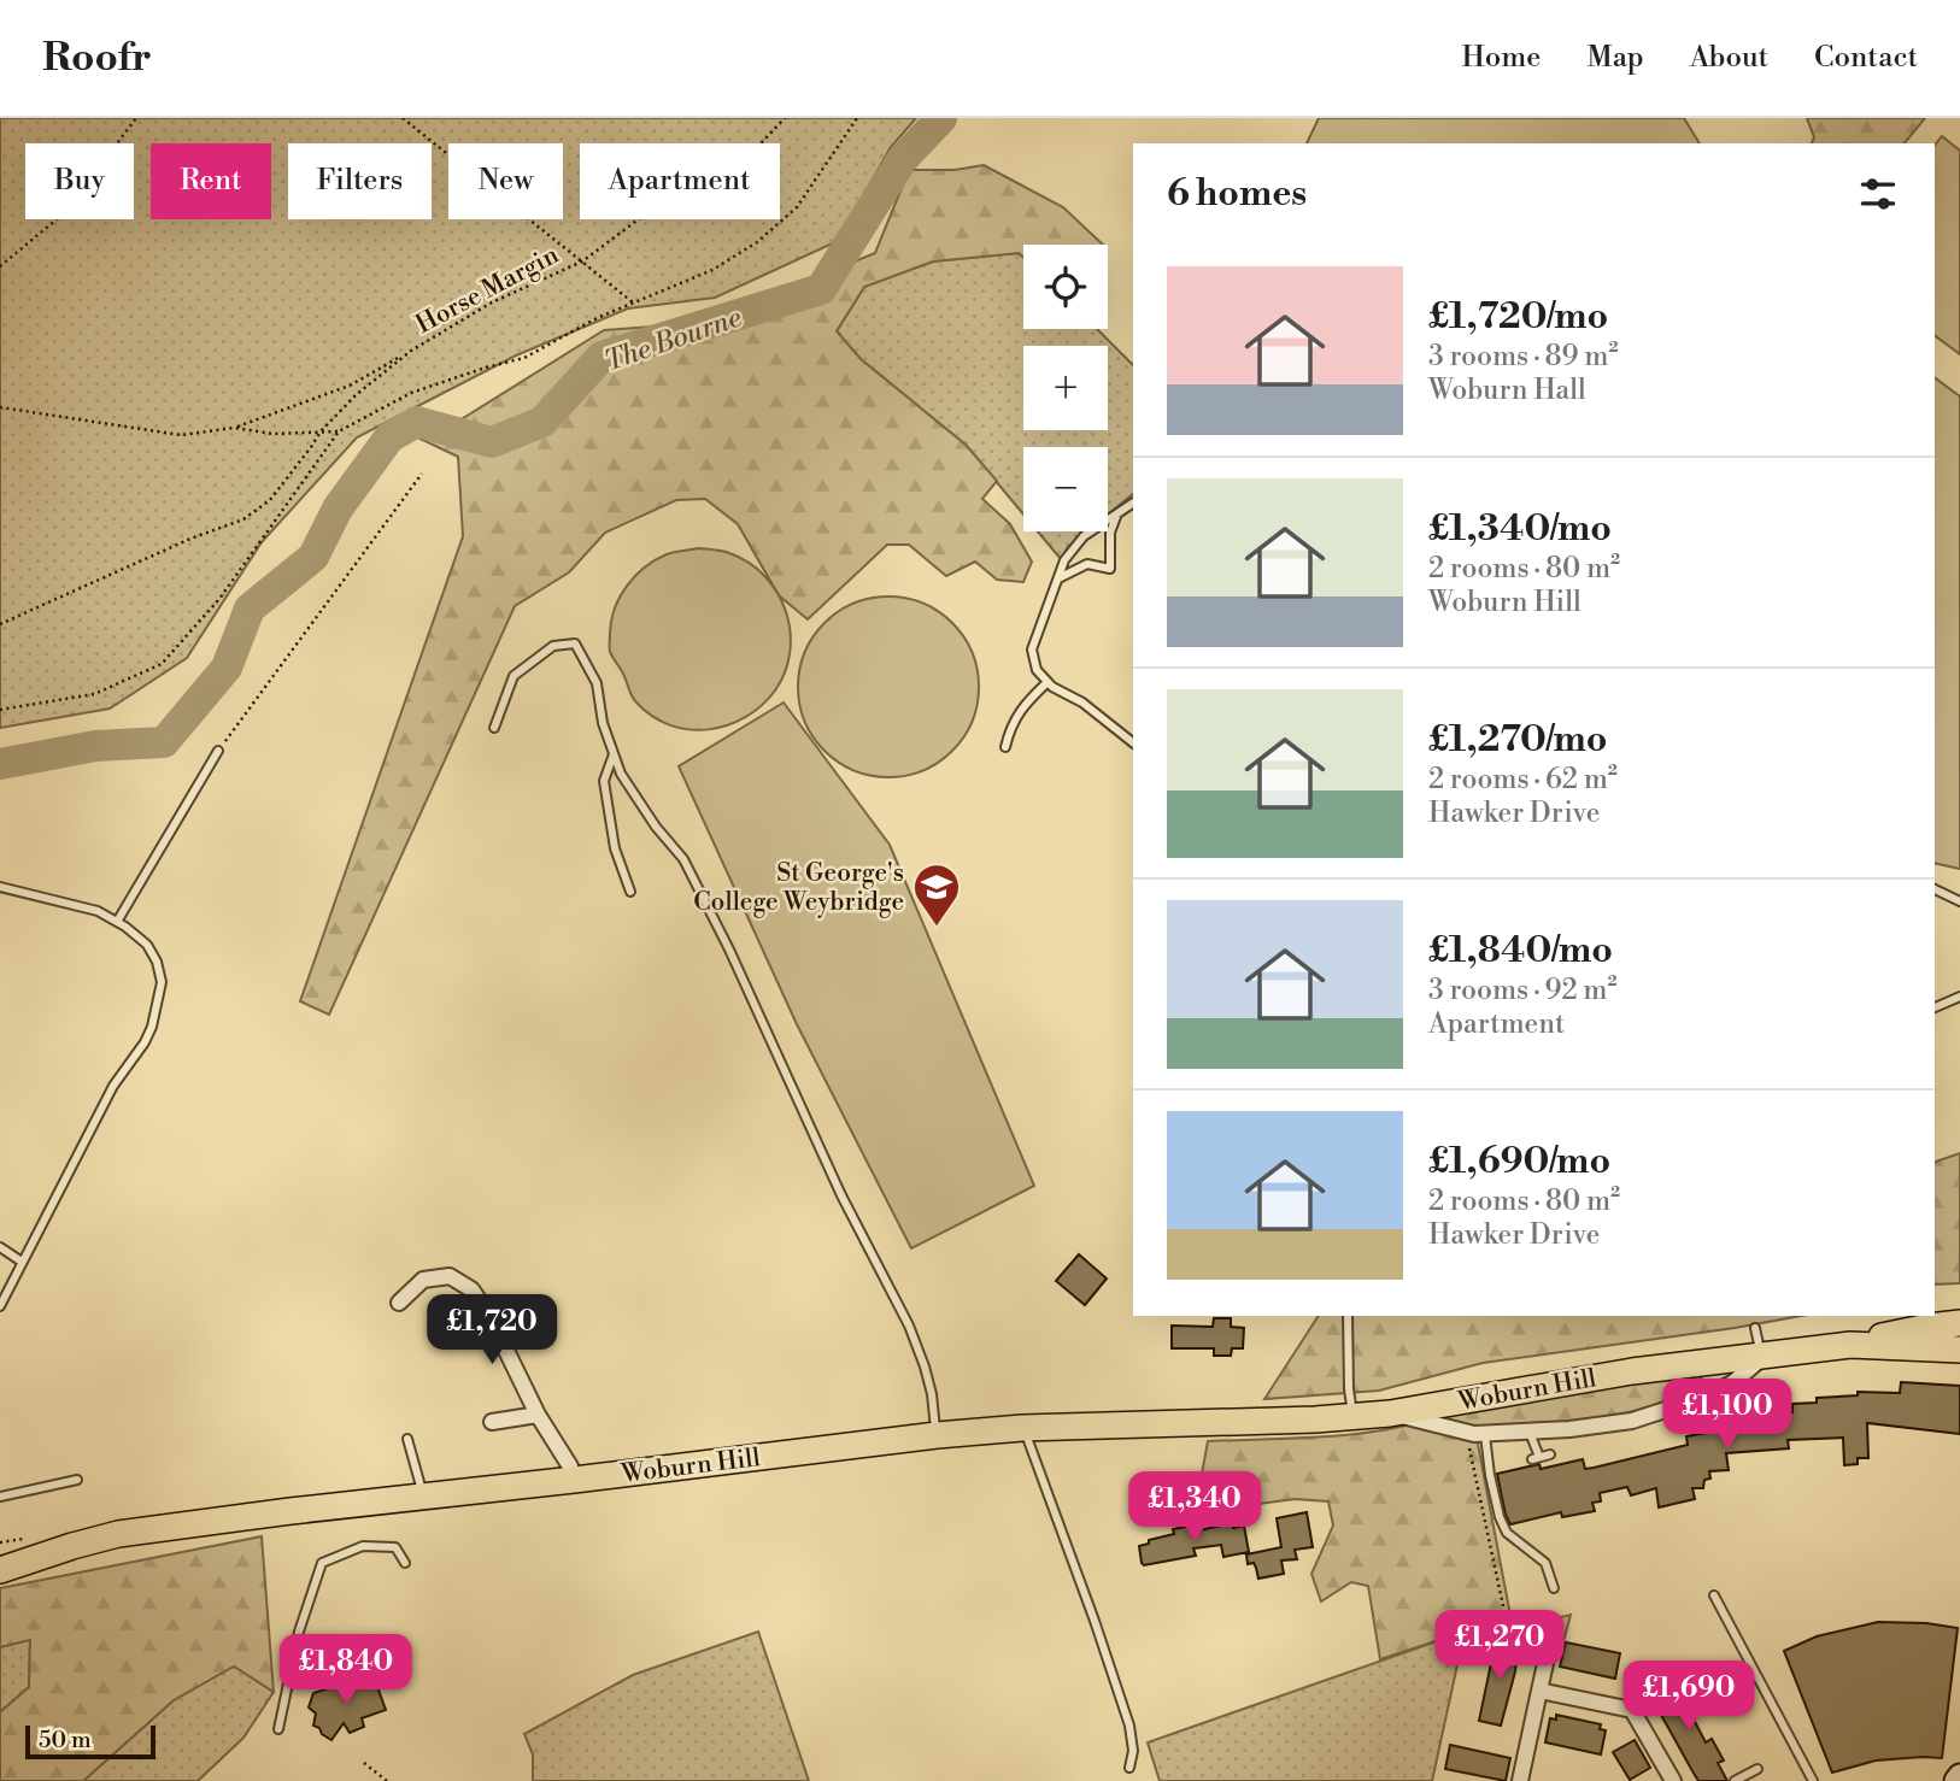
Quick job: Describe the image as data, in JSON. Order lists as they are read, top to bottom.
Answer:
{
  "streets": {
    "main road": ["Woburn Hill"],
    "path": ["Horse Margin"]
  },
  "water": ["The Bourne"],
  "places": {
    "school or university": ["St George's College Weybridge"]
  },
  "scale_bar": "50 m",
  "page": {
    "header": "Roofr",
    "nav": [
      "Home",
      "Map",
      "About",
      "Contact"
    ],
    "chip": [
      "Buy",
      "Rent",
      "Filters",
      "New",
      "Apartment"
    ],
    "heading": "6 homes",
    "map_buttons": ["+", "−"],
    "list": [
      {
        "name": "£1,720/mo",
        "note": "3 rooms · 89 m² · Woburn Hall"
      },
      {
        "name": "£1,340/mo",
        "note": "2 rooms · 80 m² · Woburn Hill"
      },
      {
        "name": "£1,270/mo",
        "note": "2 rooms · 62 m² · Hawker Drive"
      },
      {
        "name": "£1,840/mo",
        "note": "3 rooms · 92 m² · Apartment"
      },
      {
        "name": "£1,690/mo",
        "note": "2 rooms · 80 m² · Hawker Drive"
      }
    ],
    "price": [
      "£1,720",
      "£1,100",
      "£1,340",
      "£1,270",
      "£1,840",
      "£1,690"
    ],
    "scale": "50 m"
  }
}
